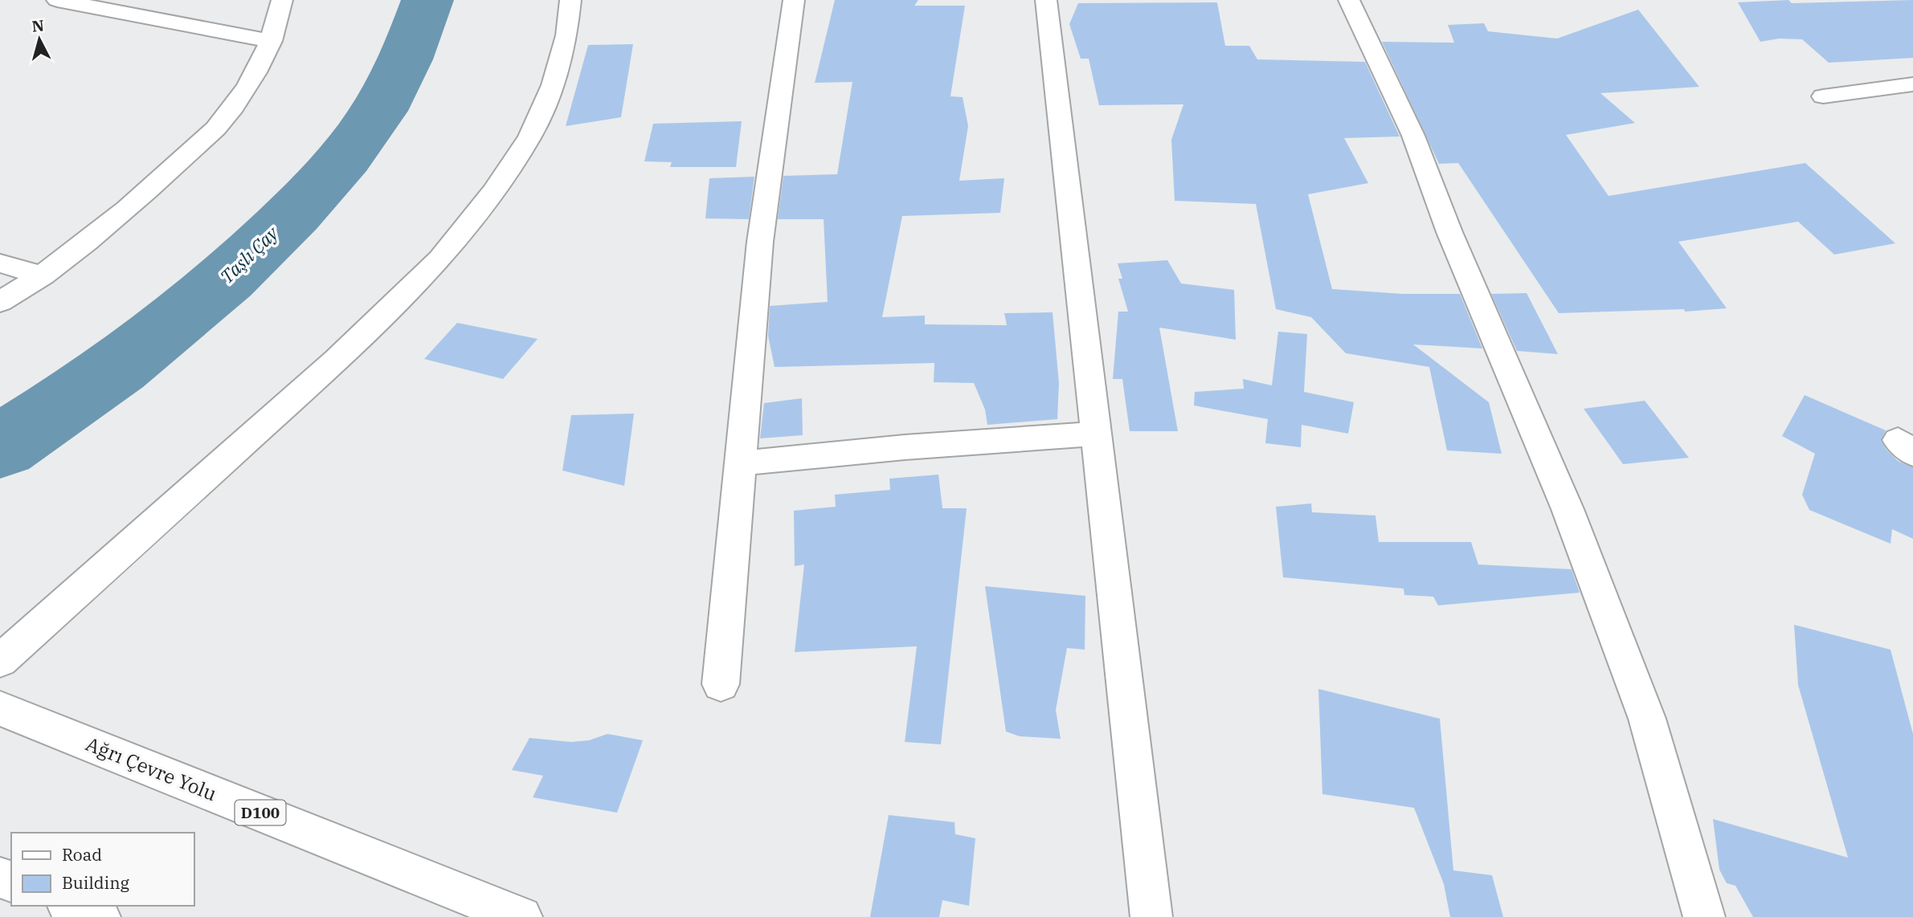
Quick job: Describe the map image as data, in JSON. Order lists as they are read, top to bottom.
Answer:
{
  "streets": {
    "main road": ["Ağrı Çevre Yolu", "D100"]
  },
  "water": ["Taşlı Çay"],
  "legend": ["Road", "Building"],
  "north": "top"
}
